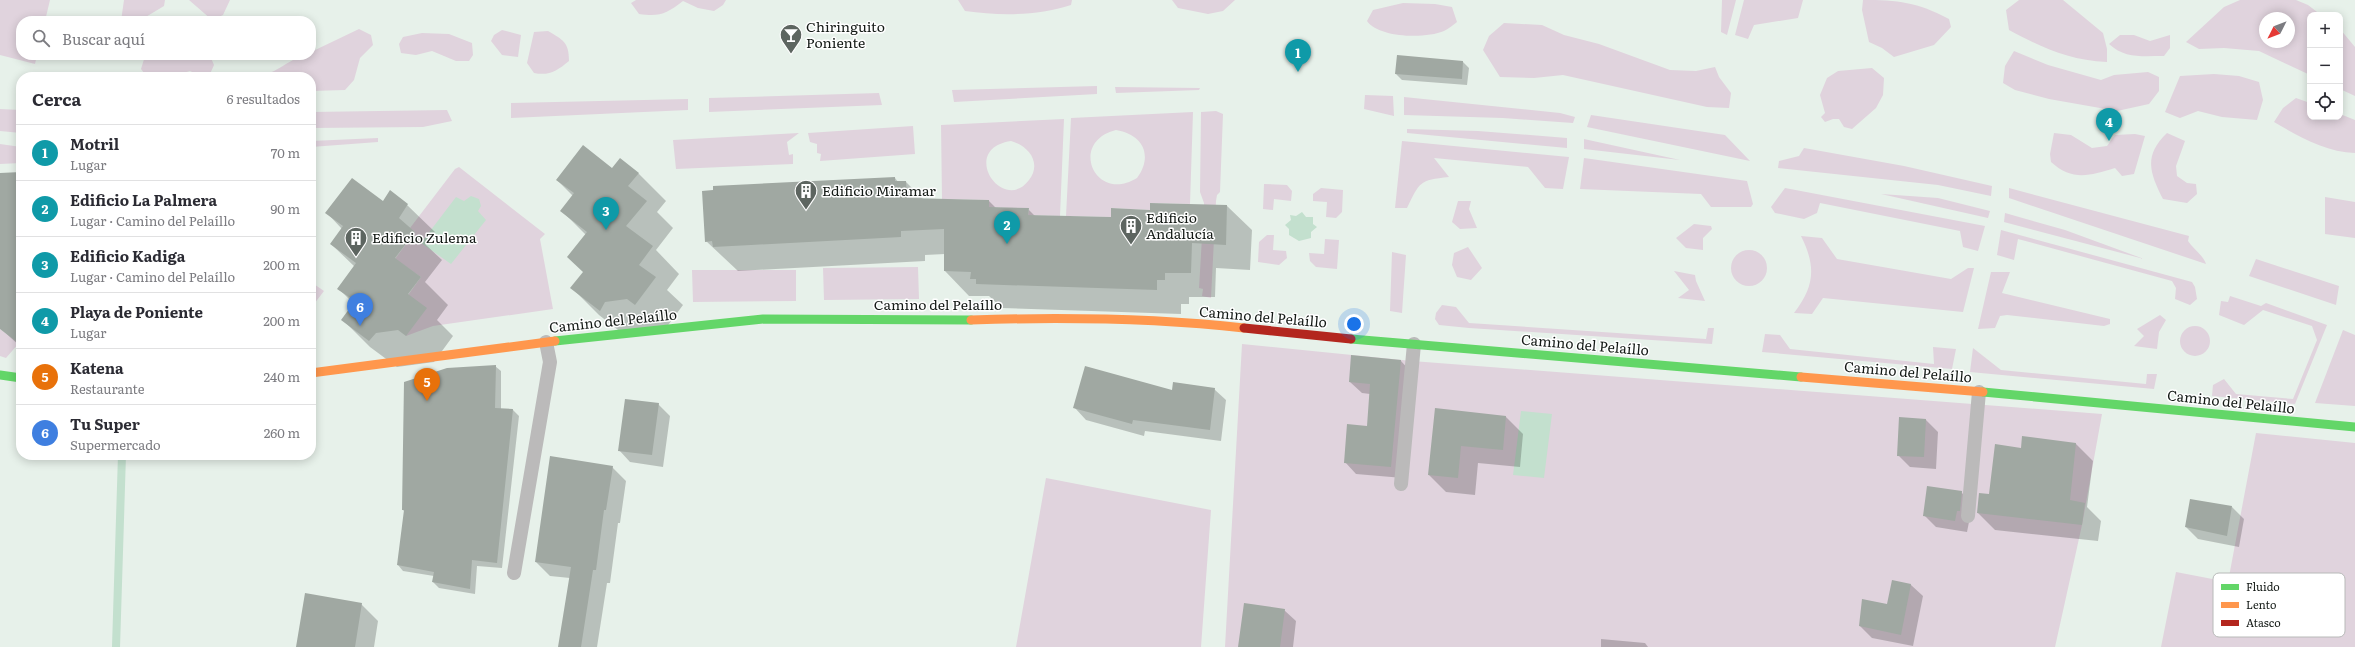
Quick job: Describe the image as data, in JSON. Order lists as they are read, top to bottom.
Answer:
{
  "streets": {
    "street": ["Camino del Pelaíllo"]
  },
  "places": {
    "bar": ["Chiringuito Poniente"],
    "building": ["Edificio Miramar", "Edificio Andalucía", "Edificio Zulema"]
  },
  "legend": ["Fluido", "Lento", "Atasco"],
  "north": "bottom left",
  "page": {
    "map_buttons": ["+", "−"],
    "search": "Buscar aquí",
    "pins": [
      "1",
      "4",
      "3",
      "2",
      "6",
      "5"
    ],
    "heading": ["Cerca", "6 resultados"],
    "list": [
      {
        "mark": "1",
        "name": "Motril",
        "note": "Lugar",
        "value": "70 m"
      },
      {
        "mark": "2",
        "name": "Edificio La Palmera",
        "note": "Lugar · Camino del Pelaíllo",
        "value": "90 m"
      },
      {
        "mark": "3",
        "name": "Edificio Kadiga",
        "note": "Lugar · Camino del Pelaíllo",
        "value": "200 m"
      },
      {
        "mark": "4",
        "name": "Playa de Poniente",
        "note": "Lugar",
        "value": "200 m"
      },
      {
        "mark": "5",
        "name": "Katena",
        "note": "Restaurante",
        "value": "240 m"
      },
      {
        "mark": "6",
        "name": "Tu Super",
        "note": "Supermercado",
        "value": "260 m"
      }
    ]
  }
}
